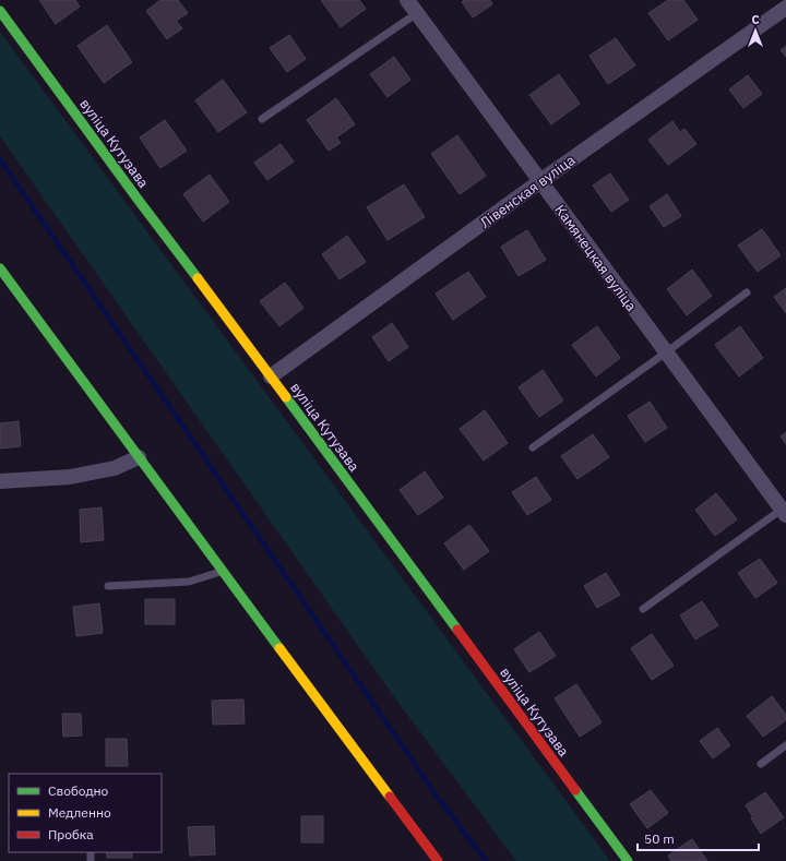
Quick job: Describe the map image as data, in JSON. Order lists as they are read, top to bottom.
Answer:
{
  "streets": {
    "street": ["вуліца Кутузава", "Лівенская вуліца", "Камянецкая вуліца"]
  },
  "crossings": [
    ["вуліца Кутузава", "Лівенская вуліца"],
    ["Лівенская вуліца", "Камянецкая вуліца"]
  ],
  "legend": ["Свободно", "Медленно", "Пробка"],
  "scale_bar": "50 m",
  "north": "top"
}
